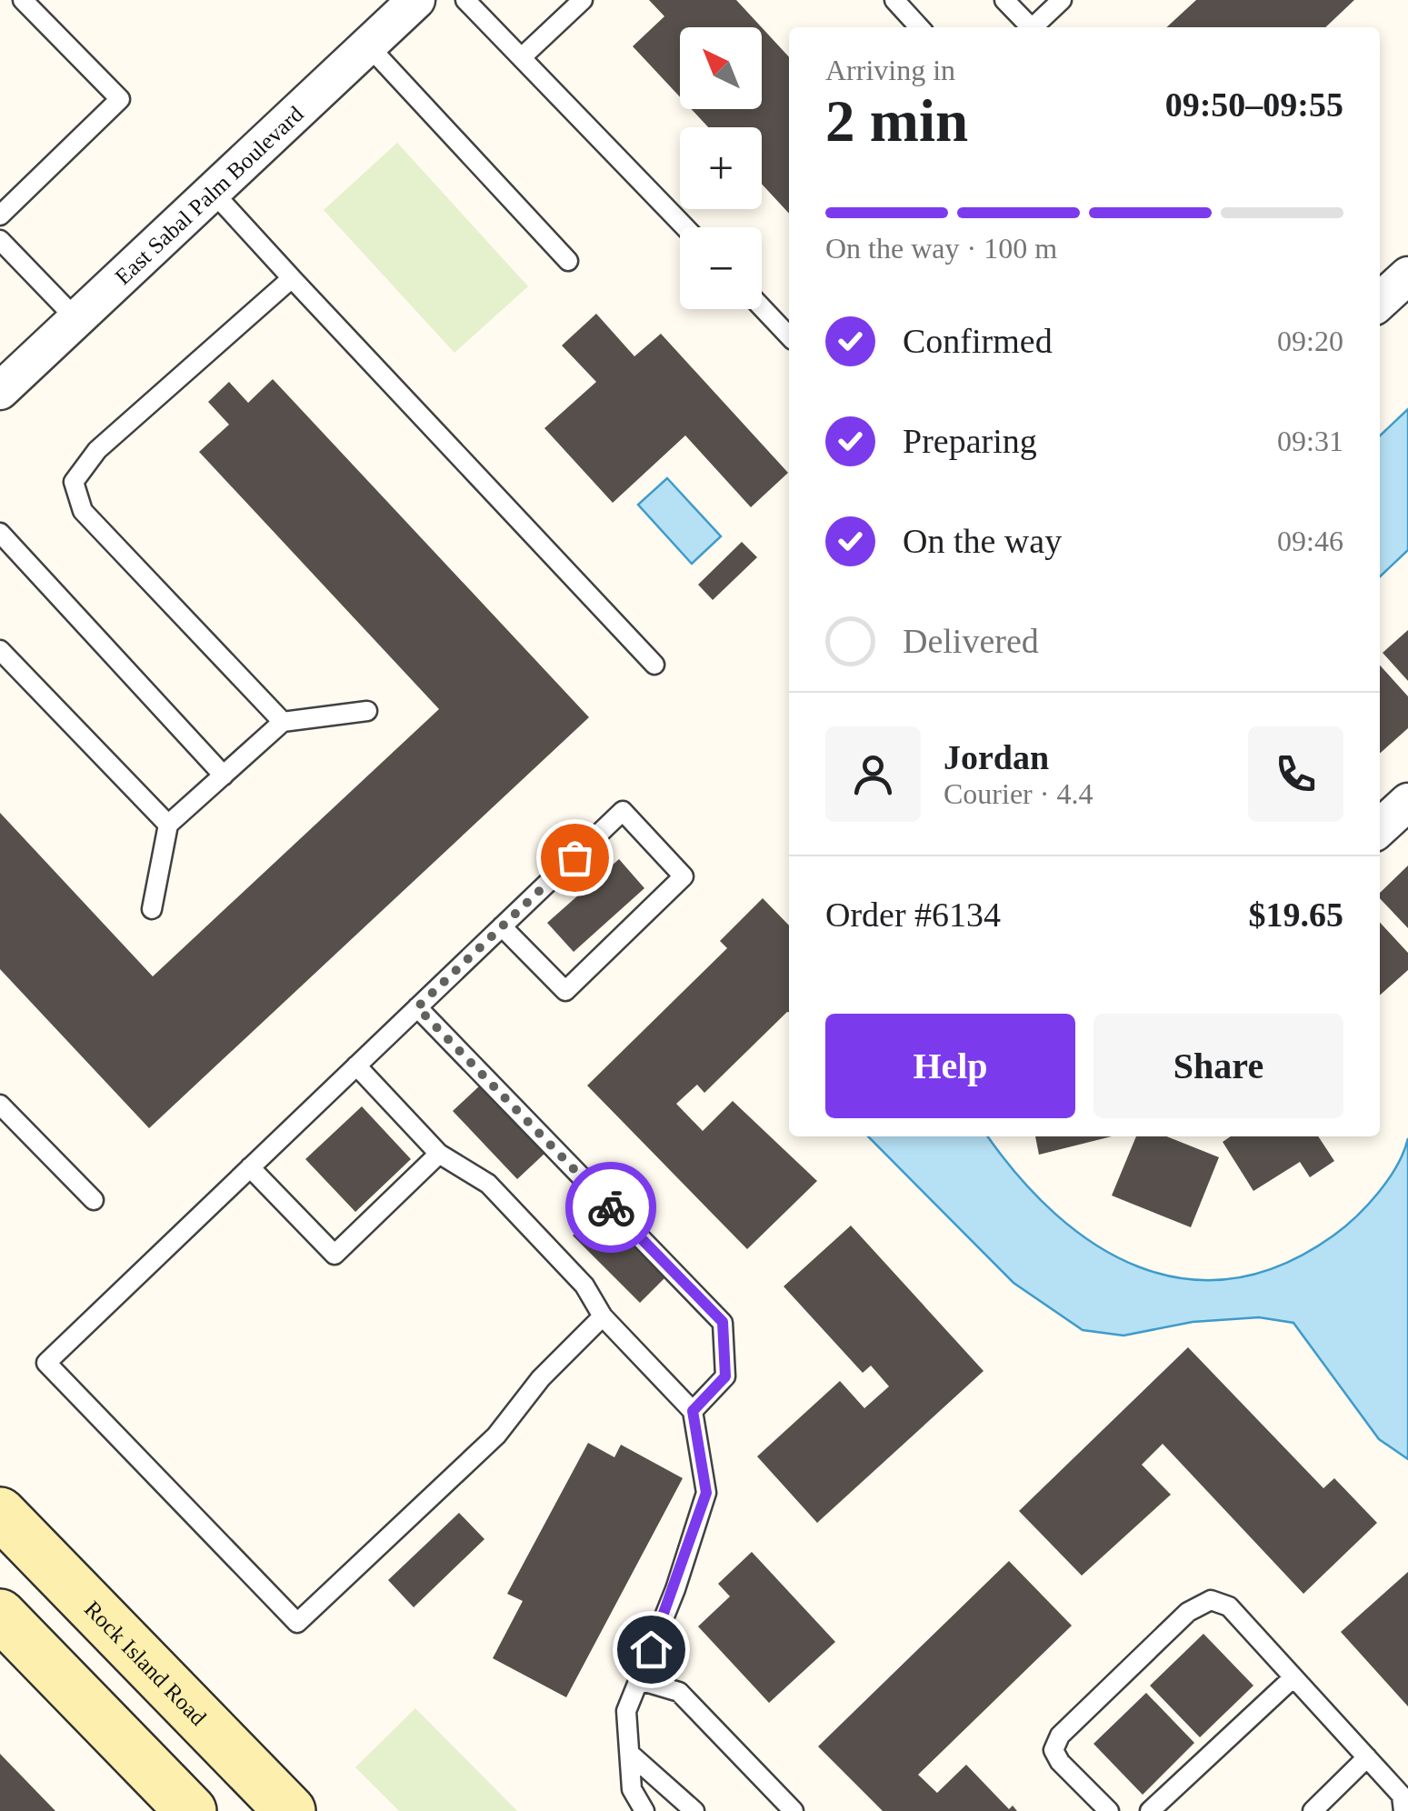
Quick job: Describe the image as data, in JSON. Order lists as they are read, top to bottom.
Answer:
{
  "streets": {
    "main road": ["Rock Island Road"],
    "street": ["East Sabal Palm Boulevard"]
  },
  "north": "top left",
  "page": {
    "map_buttons": ["+", "−"],
    "heading": ["2 min", "Arriving in", "09:50–09:55"],
    "panel": [
      "Jordan",
      "Courier · 4.4",
      "Order #6134",
      "$19.65"
    ],
    "bar": "On the way · 100 m",
    "list": [
      ["Confirmed", "09:20"],
      ["Preparing", "09:31"],
      ["On the way", "09:46"],
      "Delivered"
    ],
    "buttons": ["Help", "Share"]
  }
}
